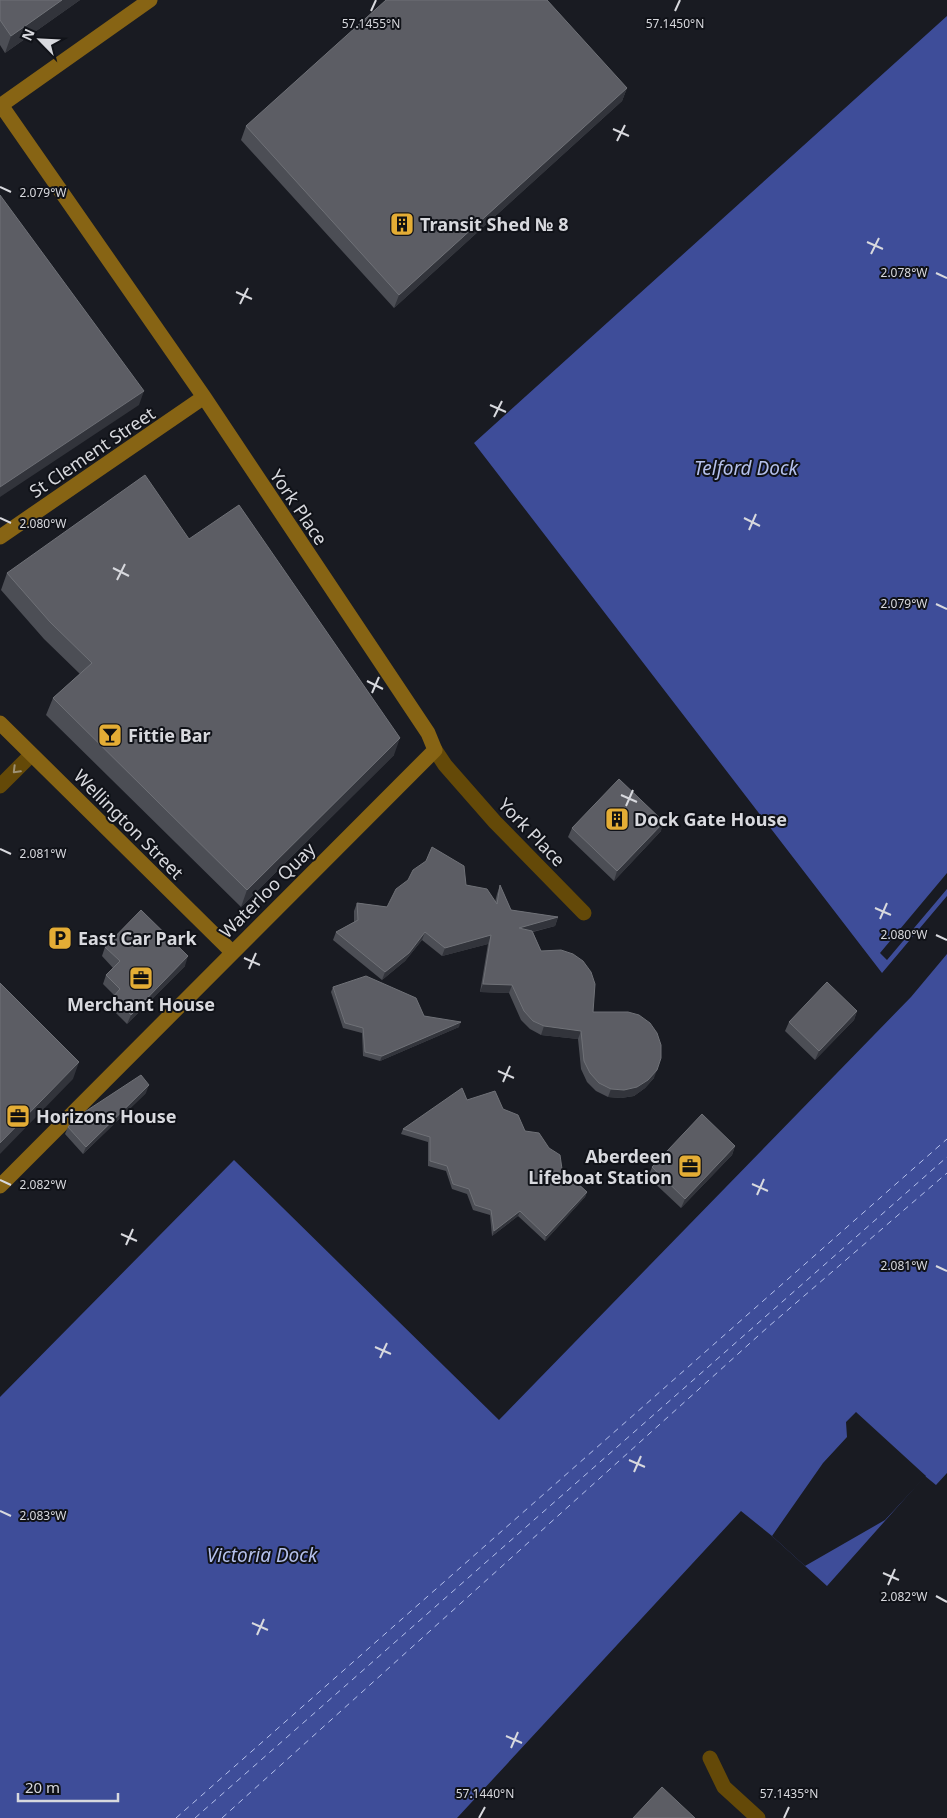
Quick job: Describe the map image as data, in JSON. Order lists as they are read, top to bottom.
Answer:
{
  "streets": {
    "street": [
      "St Clement Street",
      "York Place",
      "Wellington Street",
      "Waterloo Quay"
    ]
  },
  "crossings": [
    ["St Clement Street", "York Place"],
    ["York Place", "Waterloo Quay"],
    ["Wellington Street", "Waterloo Quay"]
  ],
  "water": ["Telford Dock", "Victoria Dock"],
  "places": {
    "building": ["Transit Shed № 8", "Dock Gate House"],
    "bar": ["Fittie Bar"],
    "parking": ["East Car Park"],
    "office": ["Merchant House", "Horizons House", "Aberdeen Lifeboat Station"]
  },
  "scale_bar": "20 m",
  "north": "top left",
  "coordinates": [
    "57.1455°N",
    "57.1450°N",
    "2.079°W",
    "2.078°W",
    "2.080°W",
    "2.081°W",
    "2.082°W",
    "2.083°W",
    "57.1440°N",
    "57.1435°N"
  ]
}
